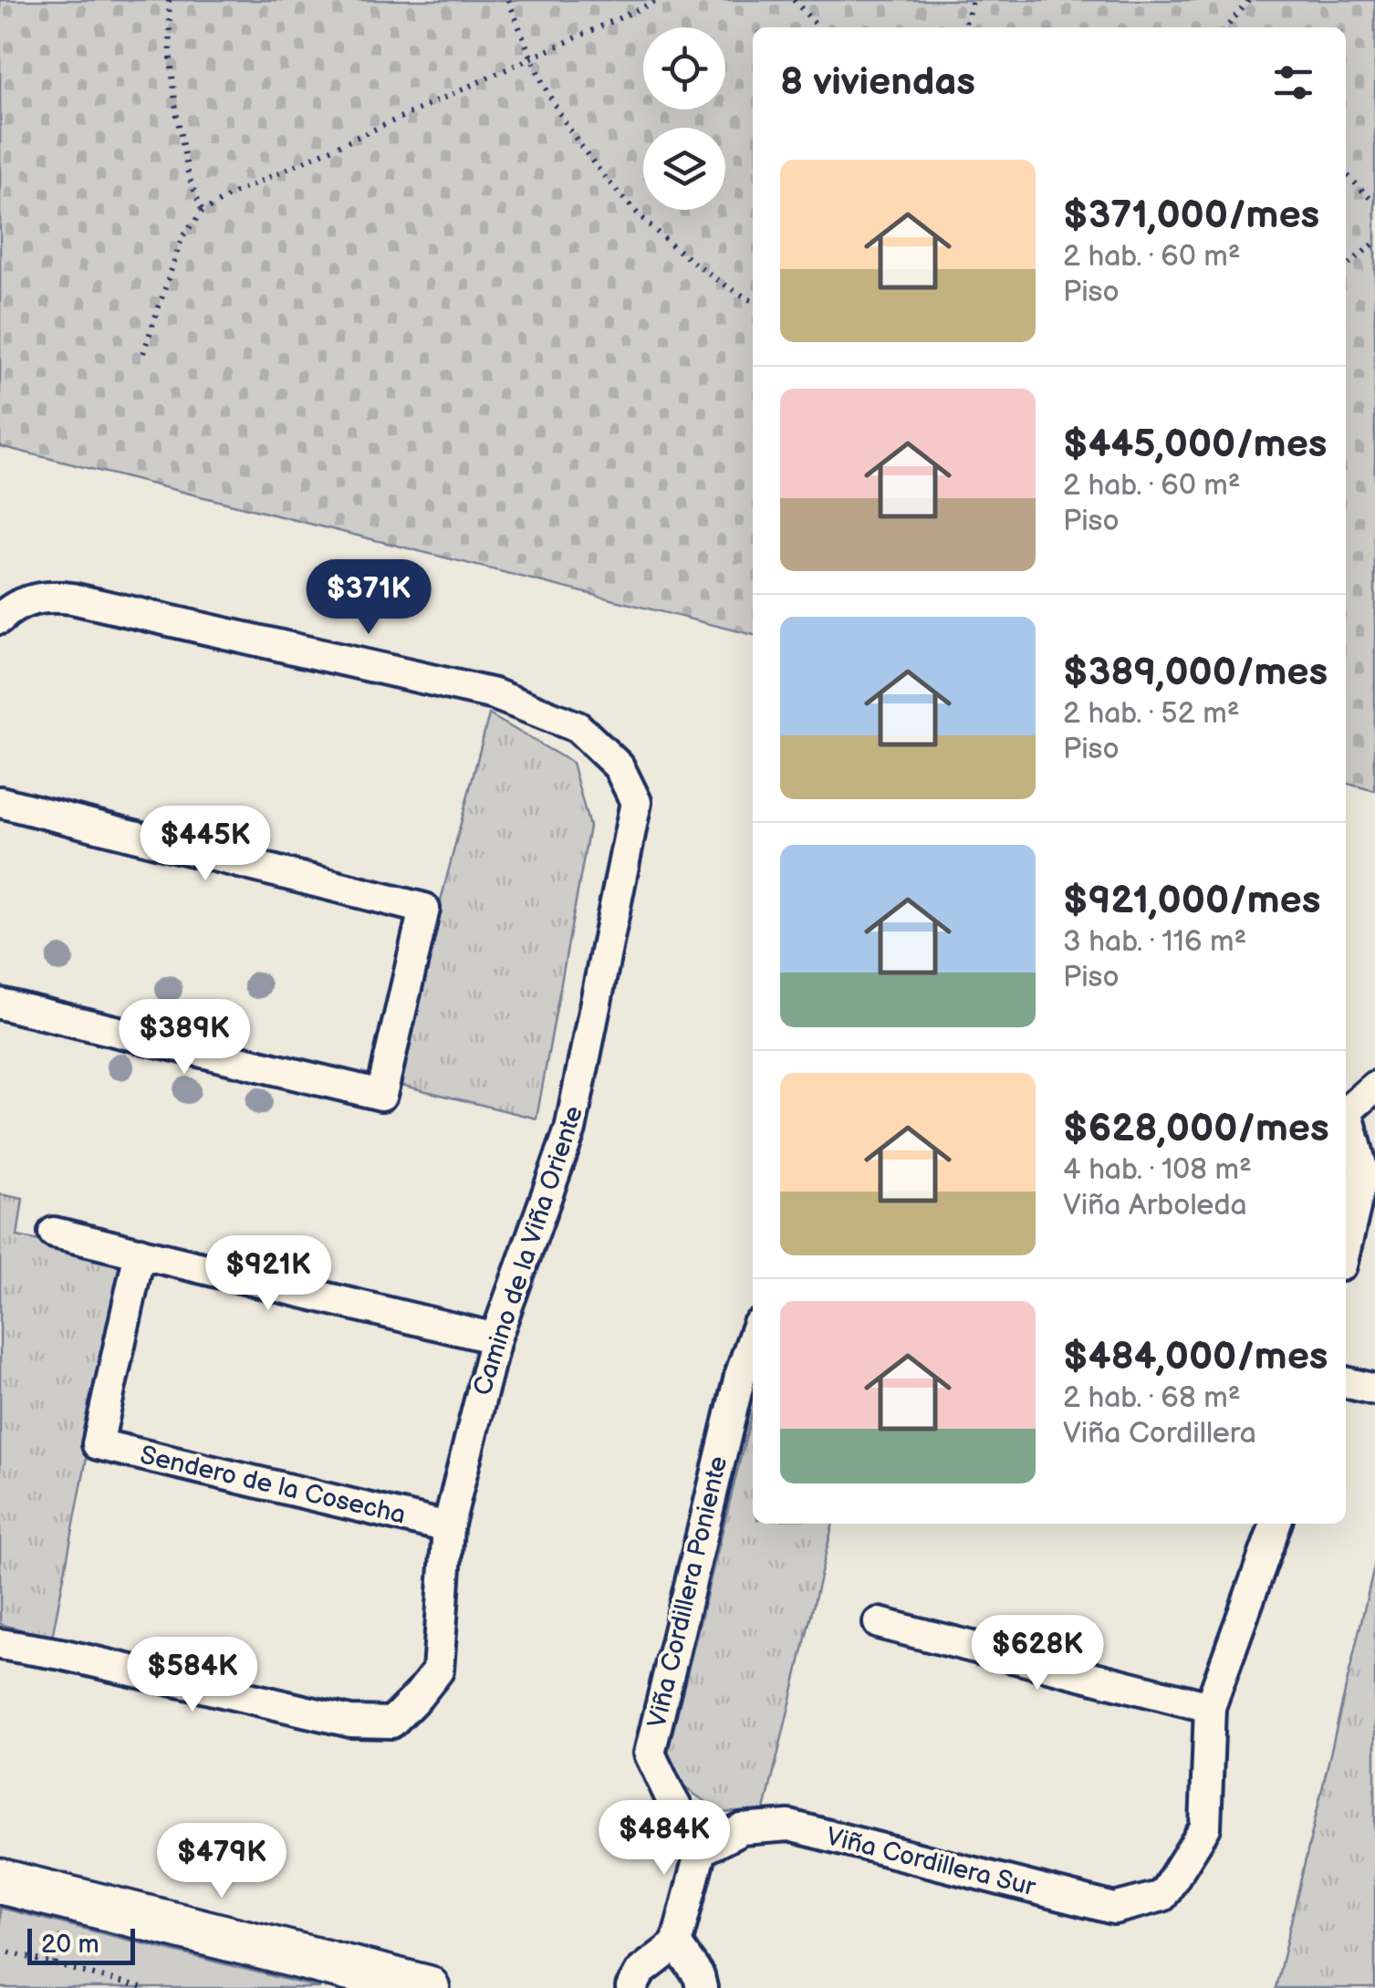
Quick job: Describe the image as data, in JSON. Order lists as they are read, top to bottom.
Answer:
{
  "streets": {
    "street": [
      "Camino de la Viña Oriente",
      "Sendero de la Cosecha",
      "Viña Cordillera Poniente",
      "Viña Cordillera Sur"
    ]
  },
  "crossings": [
    ["Camino de la Viña Oriente", "Sendero de la Cosecha"],
    ["Viña Cordillera Poniente", "Viña Cordillera Sur"]
  ],
  "scale_bar": "20 m",
  "page": {
    "heading": "8 viviendas",
    "list": [
      {
        "name": "$371,000/mes",
        "note": "2 hab. · 60 m² · Piso"
      },
      {
        "name": "$445,000/mes",
        "note": "2 hab. · 60 m² · Piso"
      },
      {
        "name": "$389,000/mes",
        "note": "2 hab. · 52 m² · Piso"
      },
      {
        "name": "$921,000/mes",
        "note": "3 hab. · 116 m² · Piso"
      },
      {
        "name": "$628,000/mes",
        "note": "4 hab. · 108 m² · Viña Arboleda"
      },
      {
        "name": "$484,000/mes",
        "note": "2 hab. · 68 m² · Viña Cordillera"
      }
    ],
    "price": [
      "$371K",
      "$445K",
      "$389K",
      "$921K",
      "$628K",
      "$584K",
      "$484K",
      "$479K"
    ],
    "scale": "20 m"
  }
}
